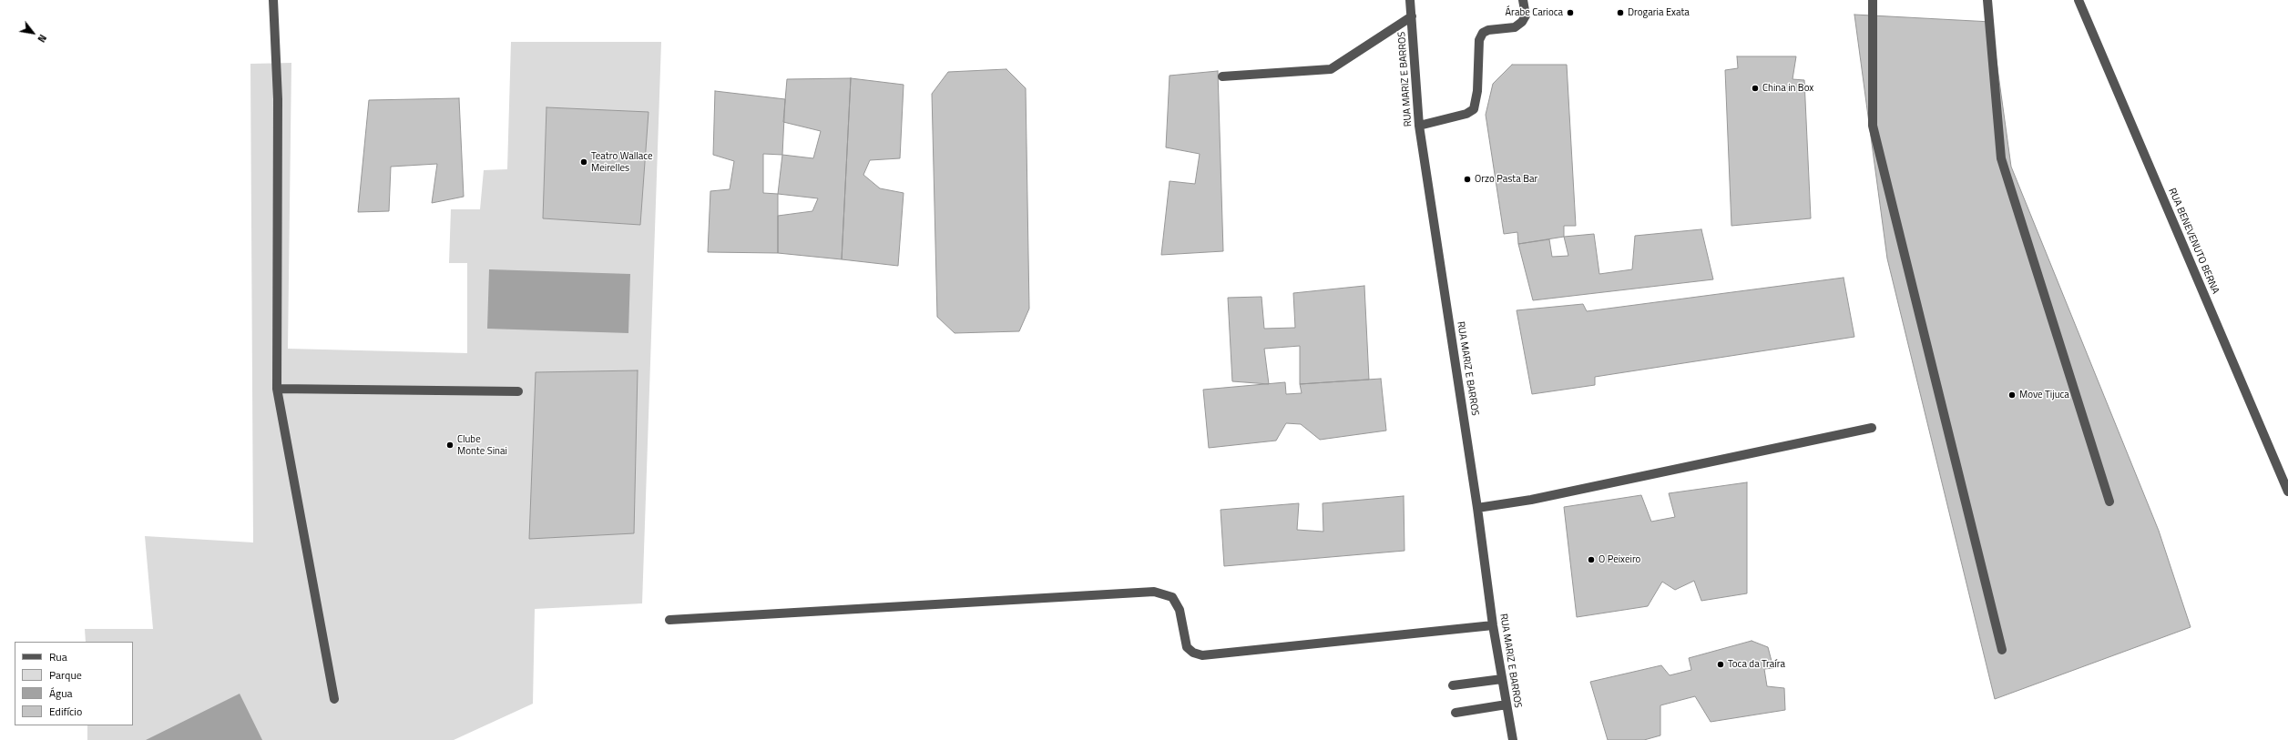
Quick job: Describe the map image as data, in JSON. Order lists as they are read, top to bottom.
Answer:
{
  "streets": {
    "street": ["RUA MARIZ E BARROS", "RUA BENEVENUTO BERNA"]
  },
  "places": [
    "Árabe Carioca",
    "Drogaria Exata",
    "China in Box",
    "Teatro Wallace Meirelles",
    "Orzo Pasta Bar",
    "Move Tijuca",
    "Clube Monte Sinai",
    "O Peixeiro",
    "Toca da Traíra"
  ],
  "legend": [
    "Rua",
    "Parque",
    "Água",
    "Edifício"
  ],
  "north": "bottom right"
}
